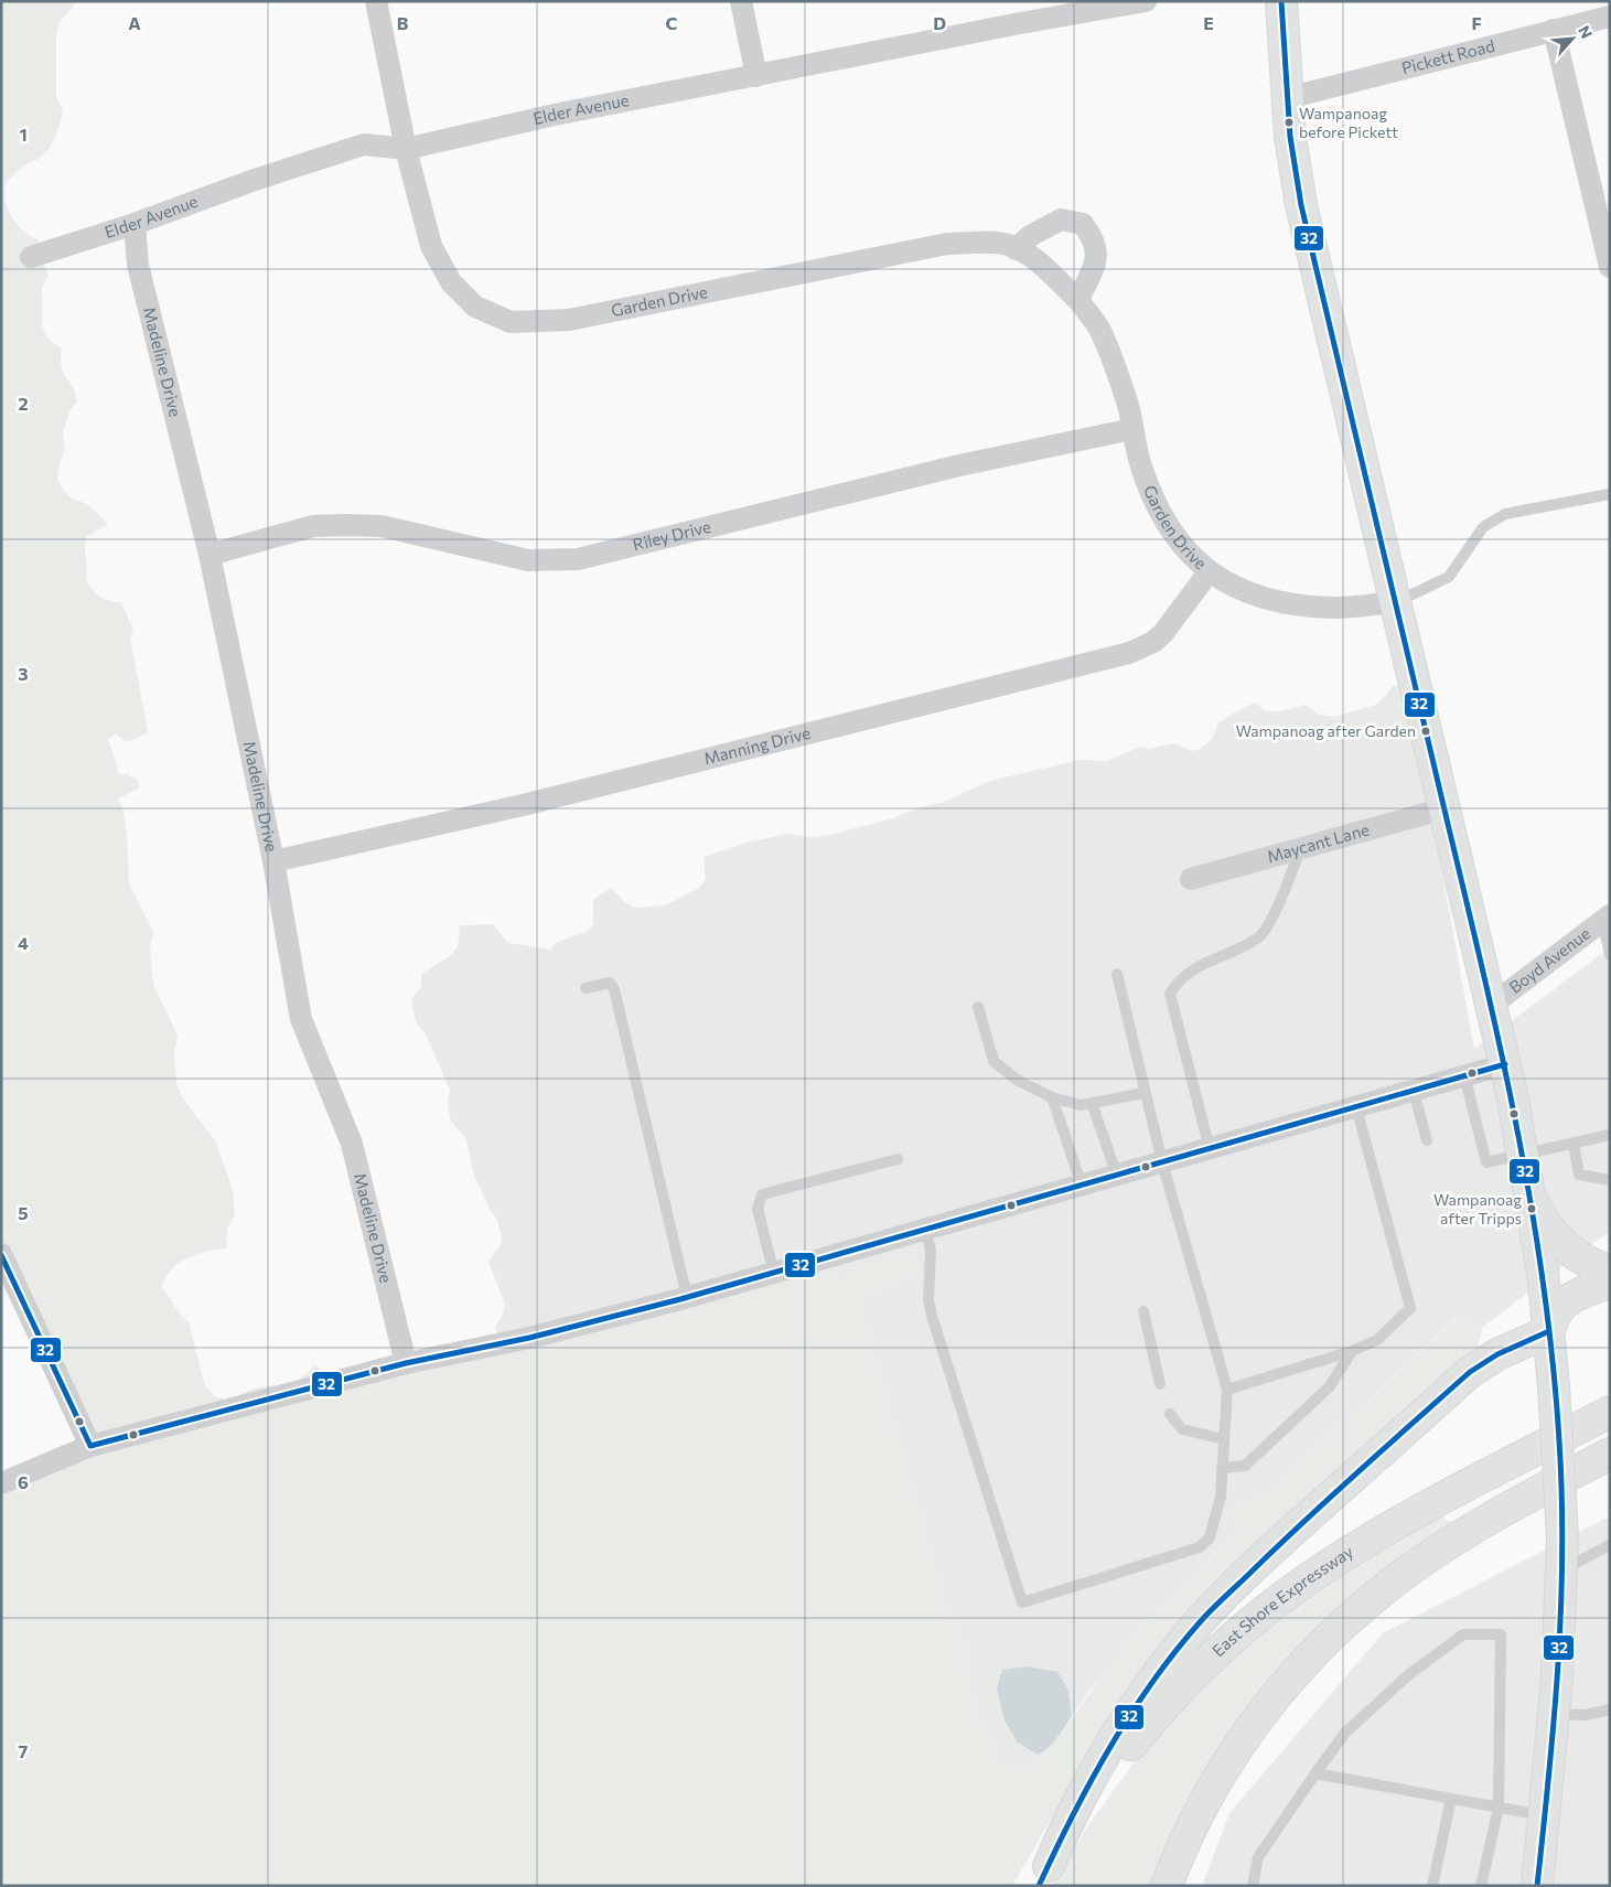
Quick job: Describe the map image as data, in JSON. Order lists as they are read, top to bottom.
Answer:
{
  "streets": {
    "main road": ["East Shore Expressway"],
    "street": [
      "Pickett Road",
      "Elder Avenue",
      "Garden Drive",
      "Madeline Drive",
      "Riley Drive",
      "Manning Drive",
      "Maycant Lane",
      "Boyd Avenue"
    ]
  },
  "crossings": [
    ["Elder Avenue", "Garden Drive"],
    ["Elder Avenue", "Madeline Drive"],
    ["Garden Drive", "Riley Drive"],
    ["Garden Drive", "Manning Drive"],
    ["Madeline Drive", "Riley Drive"],
    ["Madeline Drive", "Manning Drive"]
  ],
  "places": ["Wampanoag before Pickett", "Wampanoag after Garden", "Wampanoag after Tripps"],
  "lines": ["transit line 32"],
  "north": "top right",
  "grid": {
    "columns": [
      "A",
      "B",
      "C",
      "D",
      "E",
      "F"
    ],
    "rows": [
      "1",
      "2",
      "3",
      "4",
      "5",
      "6",
      "7"
    ]
  }
}
